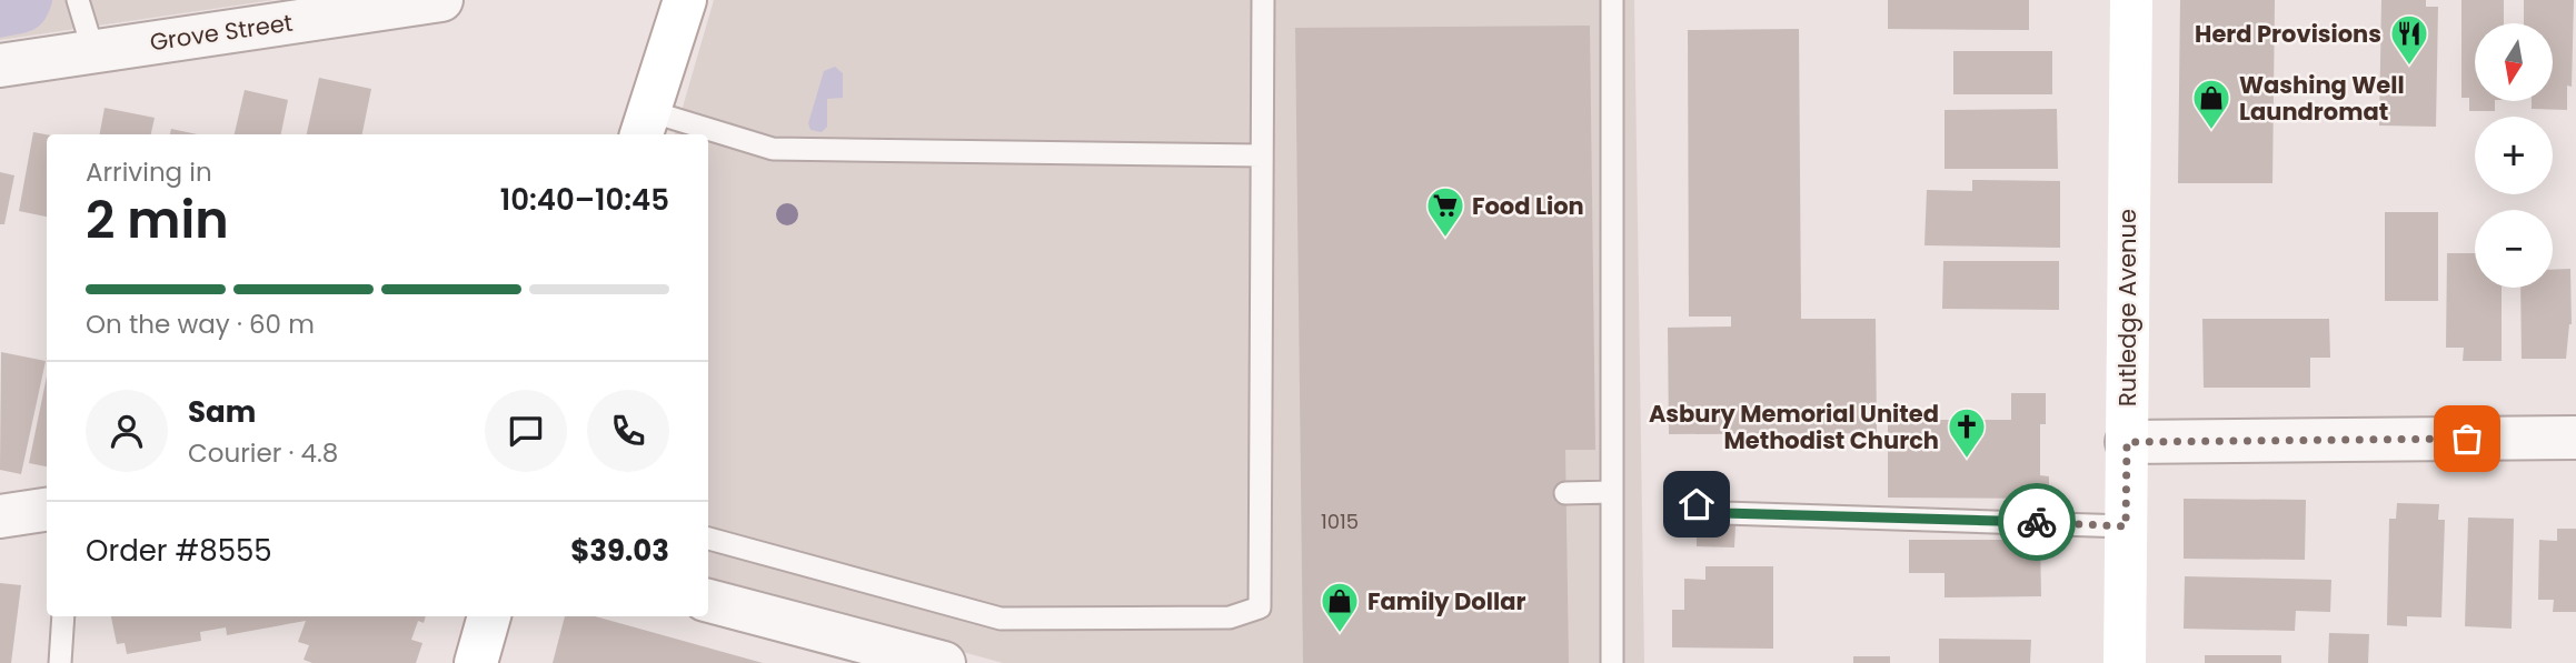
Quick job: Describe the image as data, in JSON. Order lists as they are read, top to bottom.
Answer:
{
  "streets": {
    "main road": ["Rutledge Avenue"],
    "street": ["Grove Street"]
  },
  "places": {
    "restaurant": ["Herd Provisions"],
    "shop": ["Washing Well Laundromat", "Family Dollar"],
    "supermarket": ["Food Lion"],
    "church": ["Asbury Memorial United Methodist Church"]
  },
  "house_numbers": ["1015"],
  "north": "bottom",
  "page": {
    "map_buttons": ["+", "−"],
    "heading": ["2 min", "Arriving in", "10:40–10:45"],
    "panel": [
      "Sam",
      "Courier · 4.8",
      "Order #8555",
      "$39.03"
    ],
    "bar": "On the way · 60 m"
  }
}
